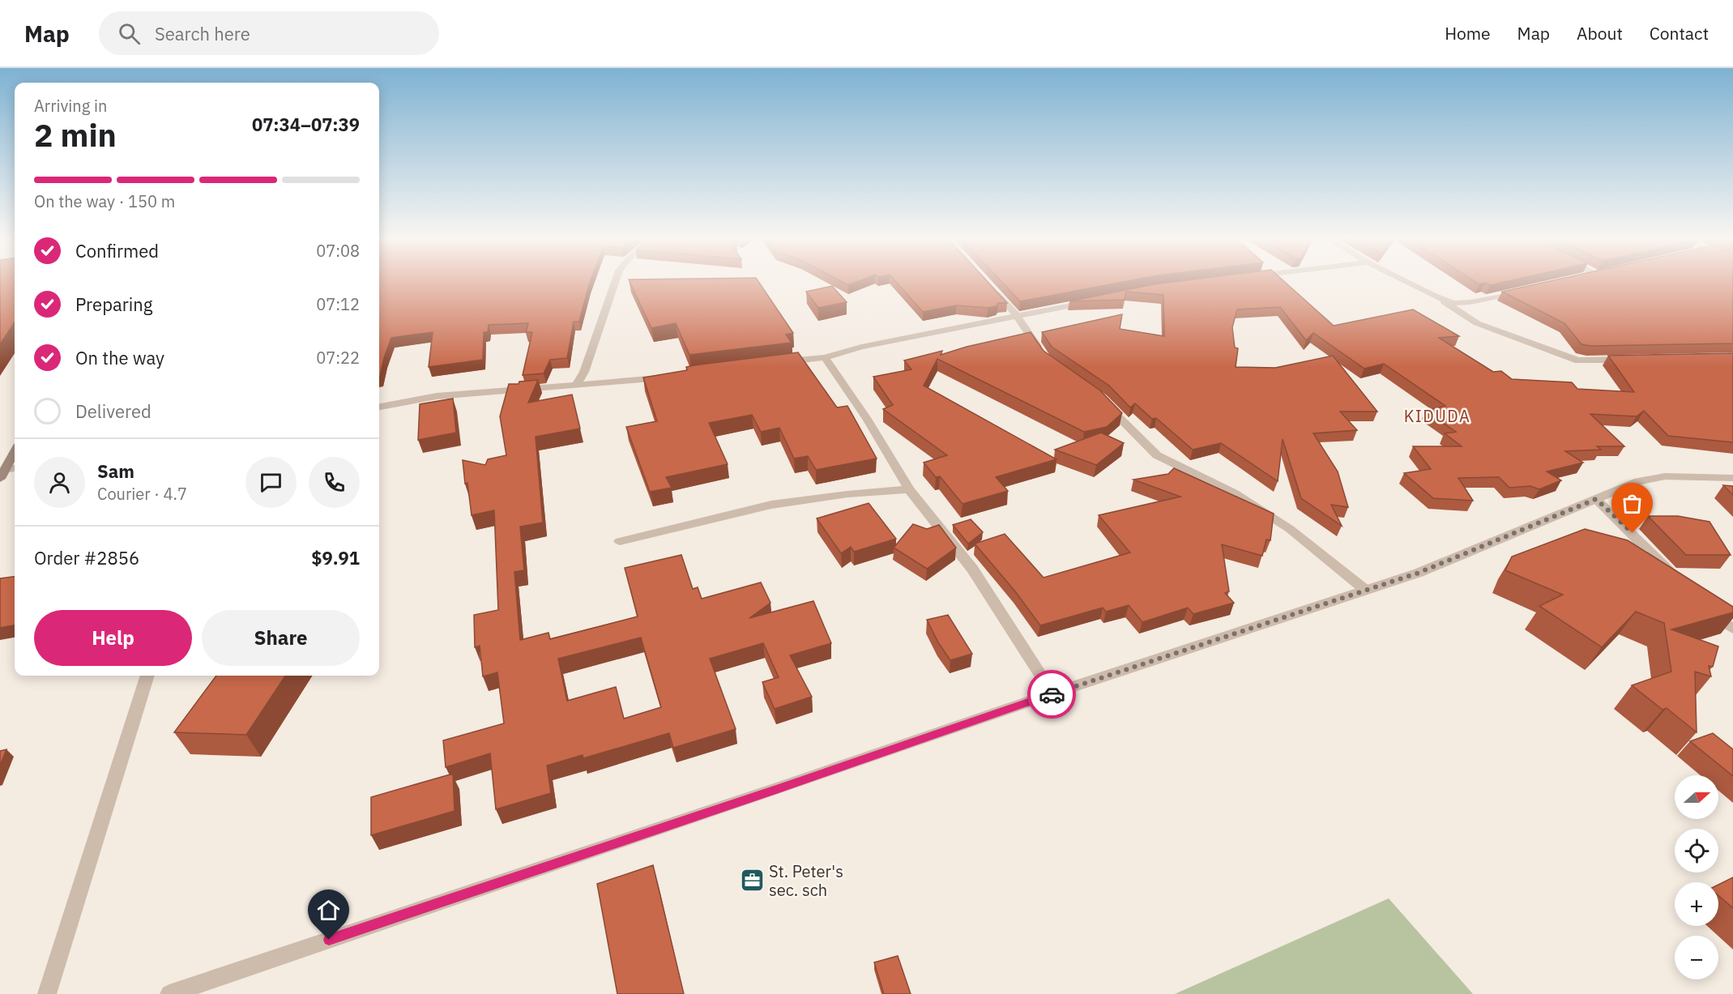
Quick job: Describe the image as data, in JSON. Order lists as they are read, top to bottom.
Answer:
{
  "districts": ["KIDUDA"],
  "places": {
    "office": ["St. Peter's sec. sch"]
  },
  "north": "right",
  "page": {
    "header": "Map",
    "search": "Search here",
    "nav": [
      "Home",
      "Map",
      "About",
      "Contact"
    ],
    "heading": ["2 min", "Arriving in", "07:34–07:39"],
    "panel": [
      "Sam",
      "Courier · 4.7",
      "Order #2856",
      "$9.91"
    ],
    "bar": "On the way · 150 m",
    "list": [
      ["Confirmed", "07:08"],
      ["Preparing", "07:12"],
      ["On the way", "07:22"],
      "Delivered"
    ],
    "buttons": ["Help", "Share"],
    "map_buttons": ["+", "−"]
  }
}
